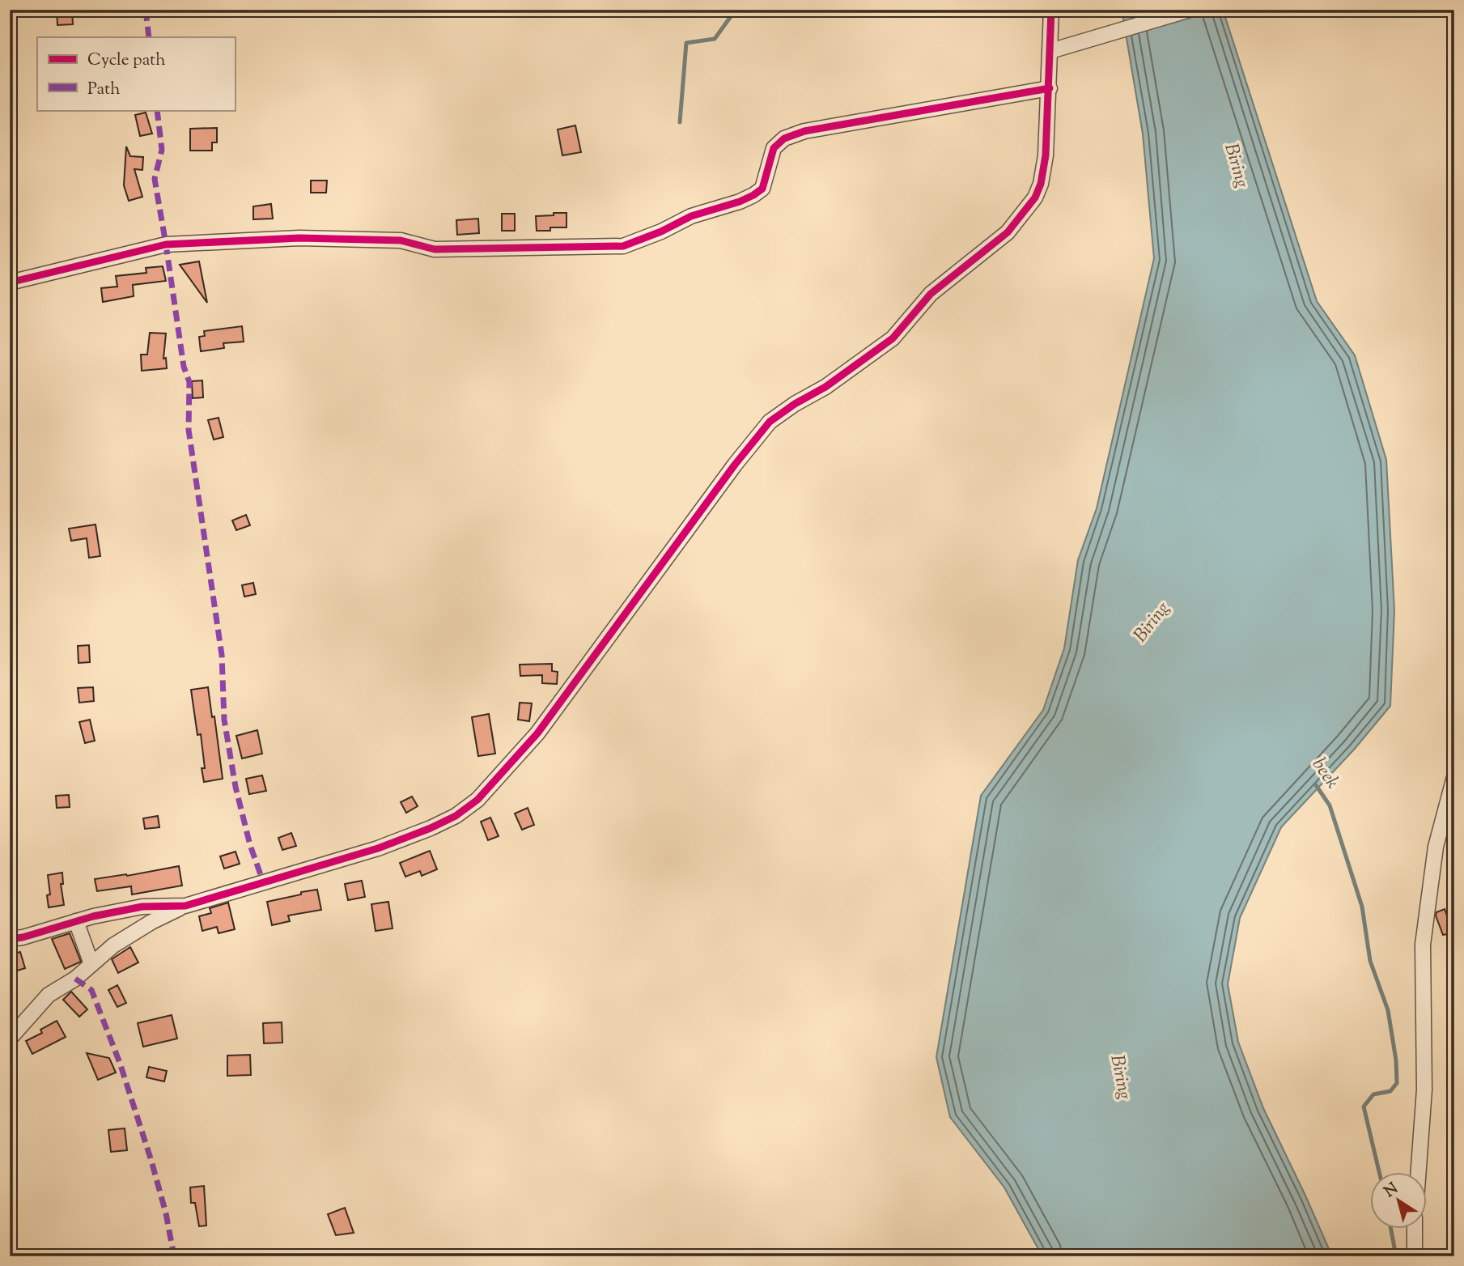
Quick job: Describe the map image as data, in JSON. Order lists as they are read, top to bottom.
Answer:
{
  "water": ["Biring", "beek"],
  "legend": ["Cycle path", "Path"],
  "north": "top left"
}
